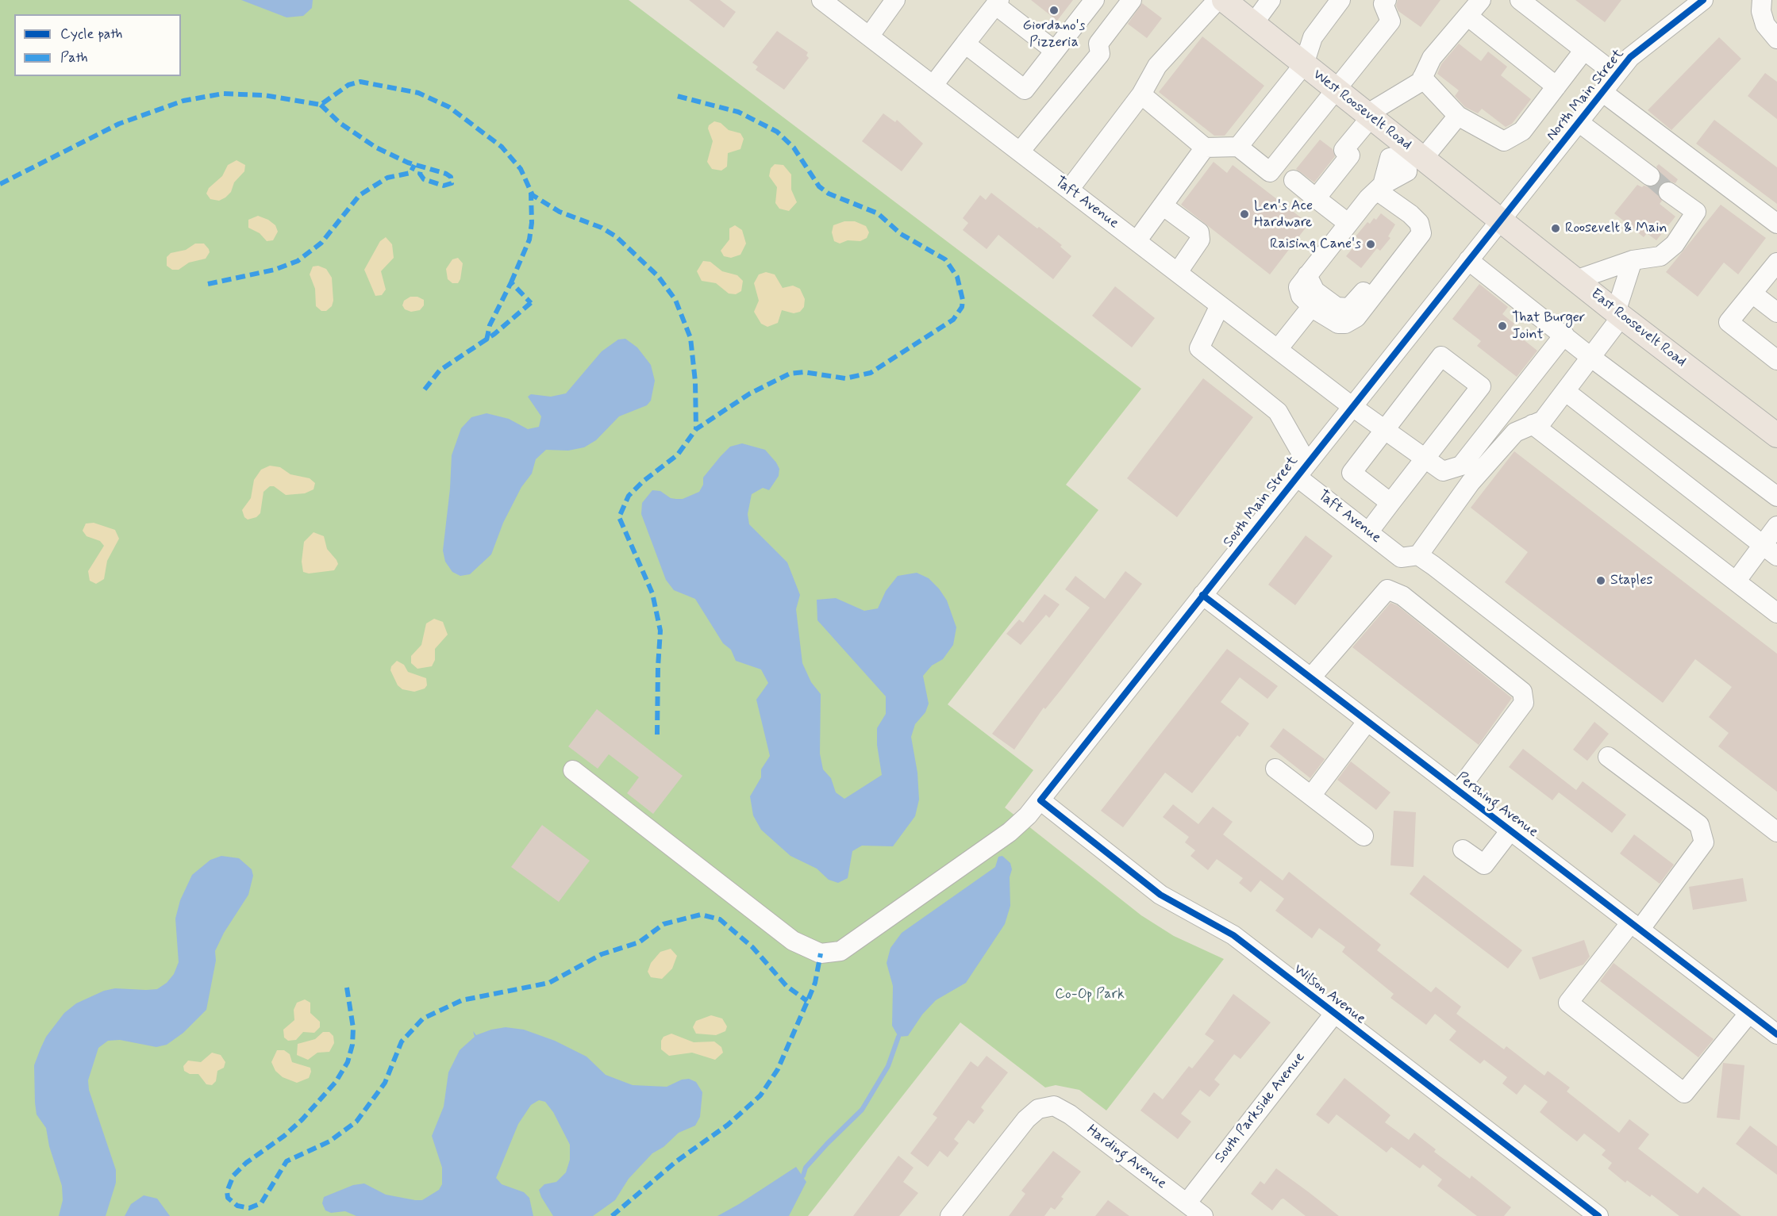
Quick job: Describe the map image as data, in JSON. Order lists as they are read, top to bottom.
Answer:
{
  "streets": {
    "main road": ["West Roosevelt Road", "East Roosevelt Road"],
    "street": [
      "North Main Street",
      "Taft Avenue",
      "South Main Street",
      "Pershing Avenue",
      "Wilson Avenue",
      "South Parkside Avenue",
      "Harding Avenue"
    ]
  },
  "crossings": [
    ["North Main Street", "West Roosevelt Road"],
    ["North Main Street", "East Roosevelt Road"],
    ["North Main Street", "South Main Street"],
    ["West Roosevelt Road", "East Roosevelt Road"],
    ["West Roosevelt Road", "South Main Street"],
    ["Taft Avenue", "South Main Street"],
    ["East Roosevelt Road", "South Main Street"],
    ["South Main Street", "Pershing Avenue"],
    ["South Main Street", "Wilson Avenue"],
    ["Wilson Avenue", "South Parkside Avenue"],
    ["South Parkside Avenue", "Harding Avenue"]
  ],
  "parks": ["Co-Op Park"],
  "places": [
    "Giordano's Pizzeria",
    "Len's Ace Hardware",
    "Roosevelt & Main",
    "Raising Cane's",
    "That Burger Joint",
    "Staples"
  ],
  "legend": ["Cycle path", "Path"]
}
